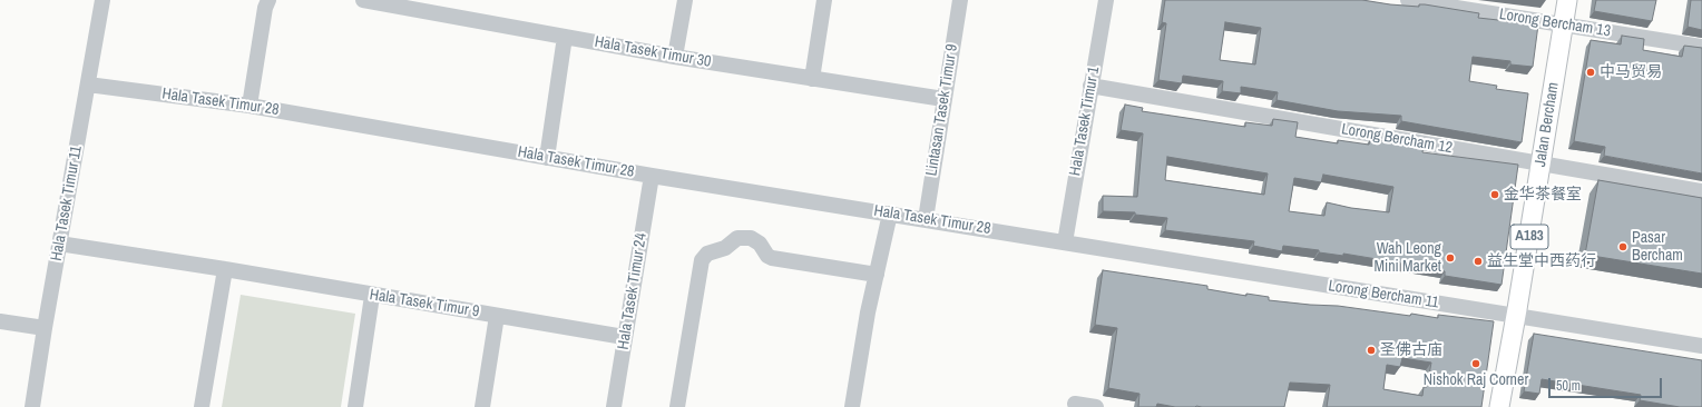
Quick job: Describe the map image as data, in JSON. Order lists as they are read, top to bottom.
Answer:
{
  "streets": {
    "main road": ["Jalan Bercham", "A183"],
    "street": [
      "Lorong Bercham 13",
      "Hala Tasek Timur 30",
      "Hala Tasek Timur 28",
      "Lintasan Tasek Timur 9",
      "Hala Tasek Timur 1",
      "Lorong Bercham 12",
      "Hala Tasek Timur 11",
      "Hala Tasek Timur 24",
      "Lorong Bercham 11",
      "Hala Tasek Timur 9"
    ]
  },
  "crossings": [
    ["Lorong Bercham 13", "Jalan Bercham"],
    ["Hala Tasek Timur 30", "Lintasan Tasek Timur 9"],
    ["Hala Tasek Timur 28", "Lintasan Tasek Timur 9"],
    ["Hala Tasek Timur 28", "Hala Tasek Timur 1"],
    ["Hala Tasek Timur 28", "Hala Tasek Timur 11"],
    ["Hala Tasek Timur 28", "Hala Tasek Timur 24"],
    ["Hala Tasek Timur 28", "Lorong Bercham 11"],
    ["Hala Tasek Timur 1", "Lorong Bercham 12"],
    ["Hala Tasek Timur 1", "Lorong Bercham 11"],
    ["Jalan Bercham", "Lorong Bercham 12"],
    ["Jalan Bercham", "Lorong Bercham 11"],
    ["Hala Tasek Timur 11", "Hala Tasek Timur 9"],
    ["Hala Tasek Timur 24", "Hala Tasek Timur 9"]
  ],
  "places": [
    "中马贸易",
    "金华茶餐室",
    "Pasar Bercham",
    "Wah Leong Mini Market",
    "益生堂中西药行",
    "圣佛古庙",
    "Nishok Raj Corner"
  ],
  "scale_bar": "50 m"
}
